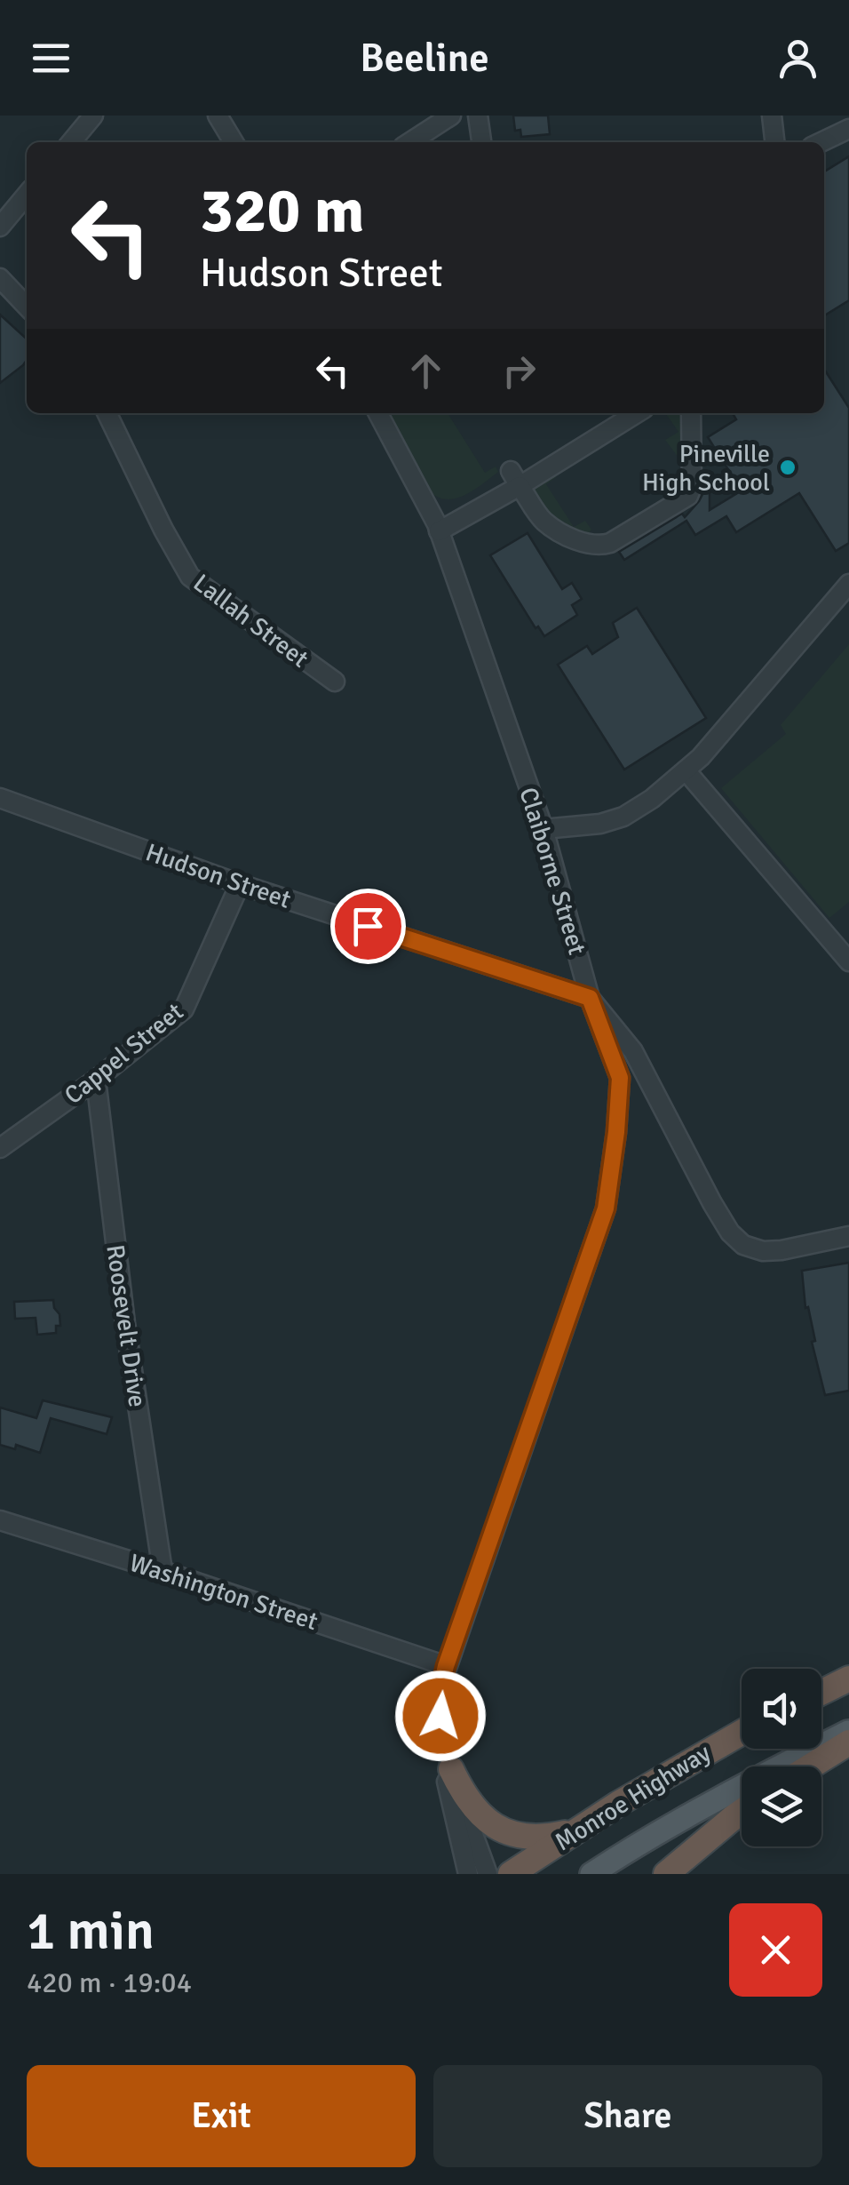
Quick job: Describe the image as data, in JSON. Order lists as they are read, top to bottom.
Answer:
{
  "streets": {
    "highway": ["Monroe Highway"],
    "street": [
      "Lallah Street",
      "Claiborne Street",
      "Hudson Street",
      "Cappel Street",
      "Roosevelt Drive",
      "Washington Street"
    ]
  },
  "crossings": [
    ["Claiborne Street", "Hudson Street"],
    ["Claiborne Street", "Washington Street"],
    ["Hudson Street", "Cappel Street"],
    ["Cappel Street", "Roosevelt Drive"],
    ["Roosevelt Drive", "Washington Street"]
  ],
  "places": ["Pineville High School"],
  "page": {
    "header": "Beeline",
    "turn": ["320 m", "Hudson Street"],
    "heading": ["1 min", "420 m · 19:04"],
    "buttons": ["Exit", "Share"]
  }
}
